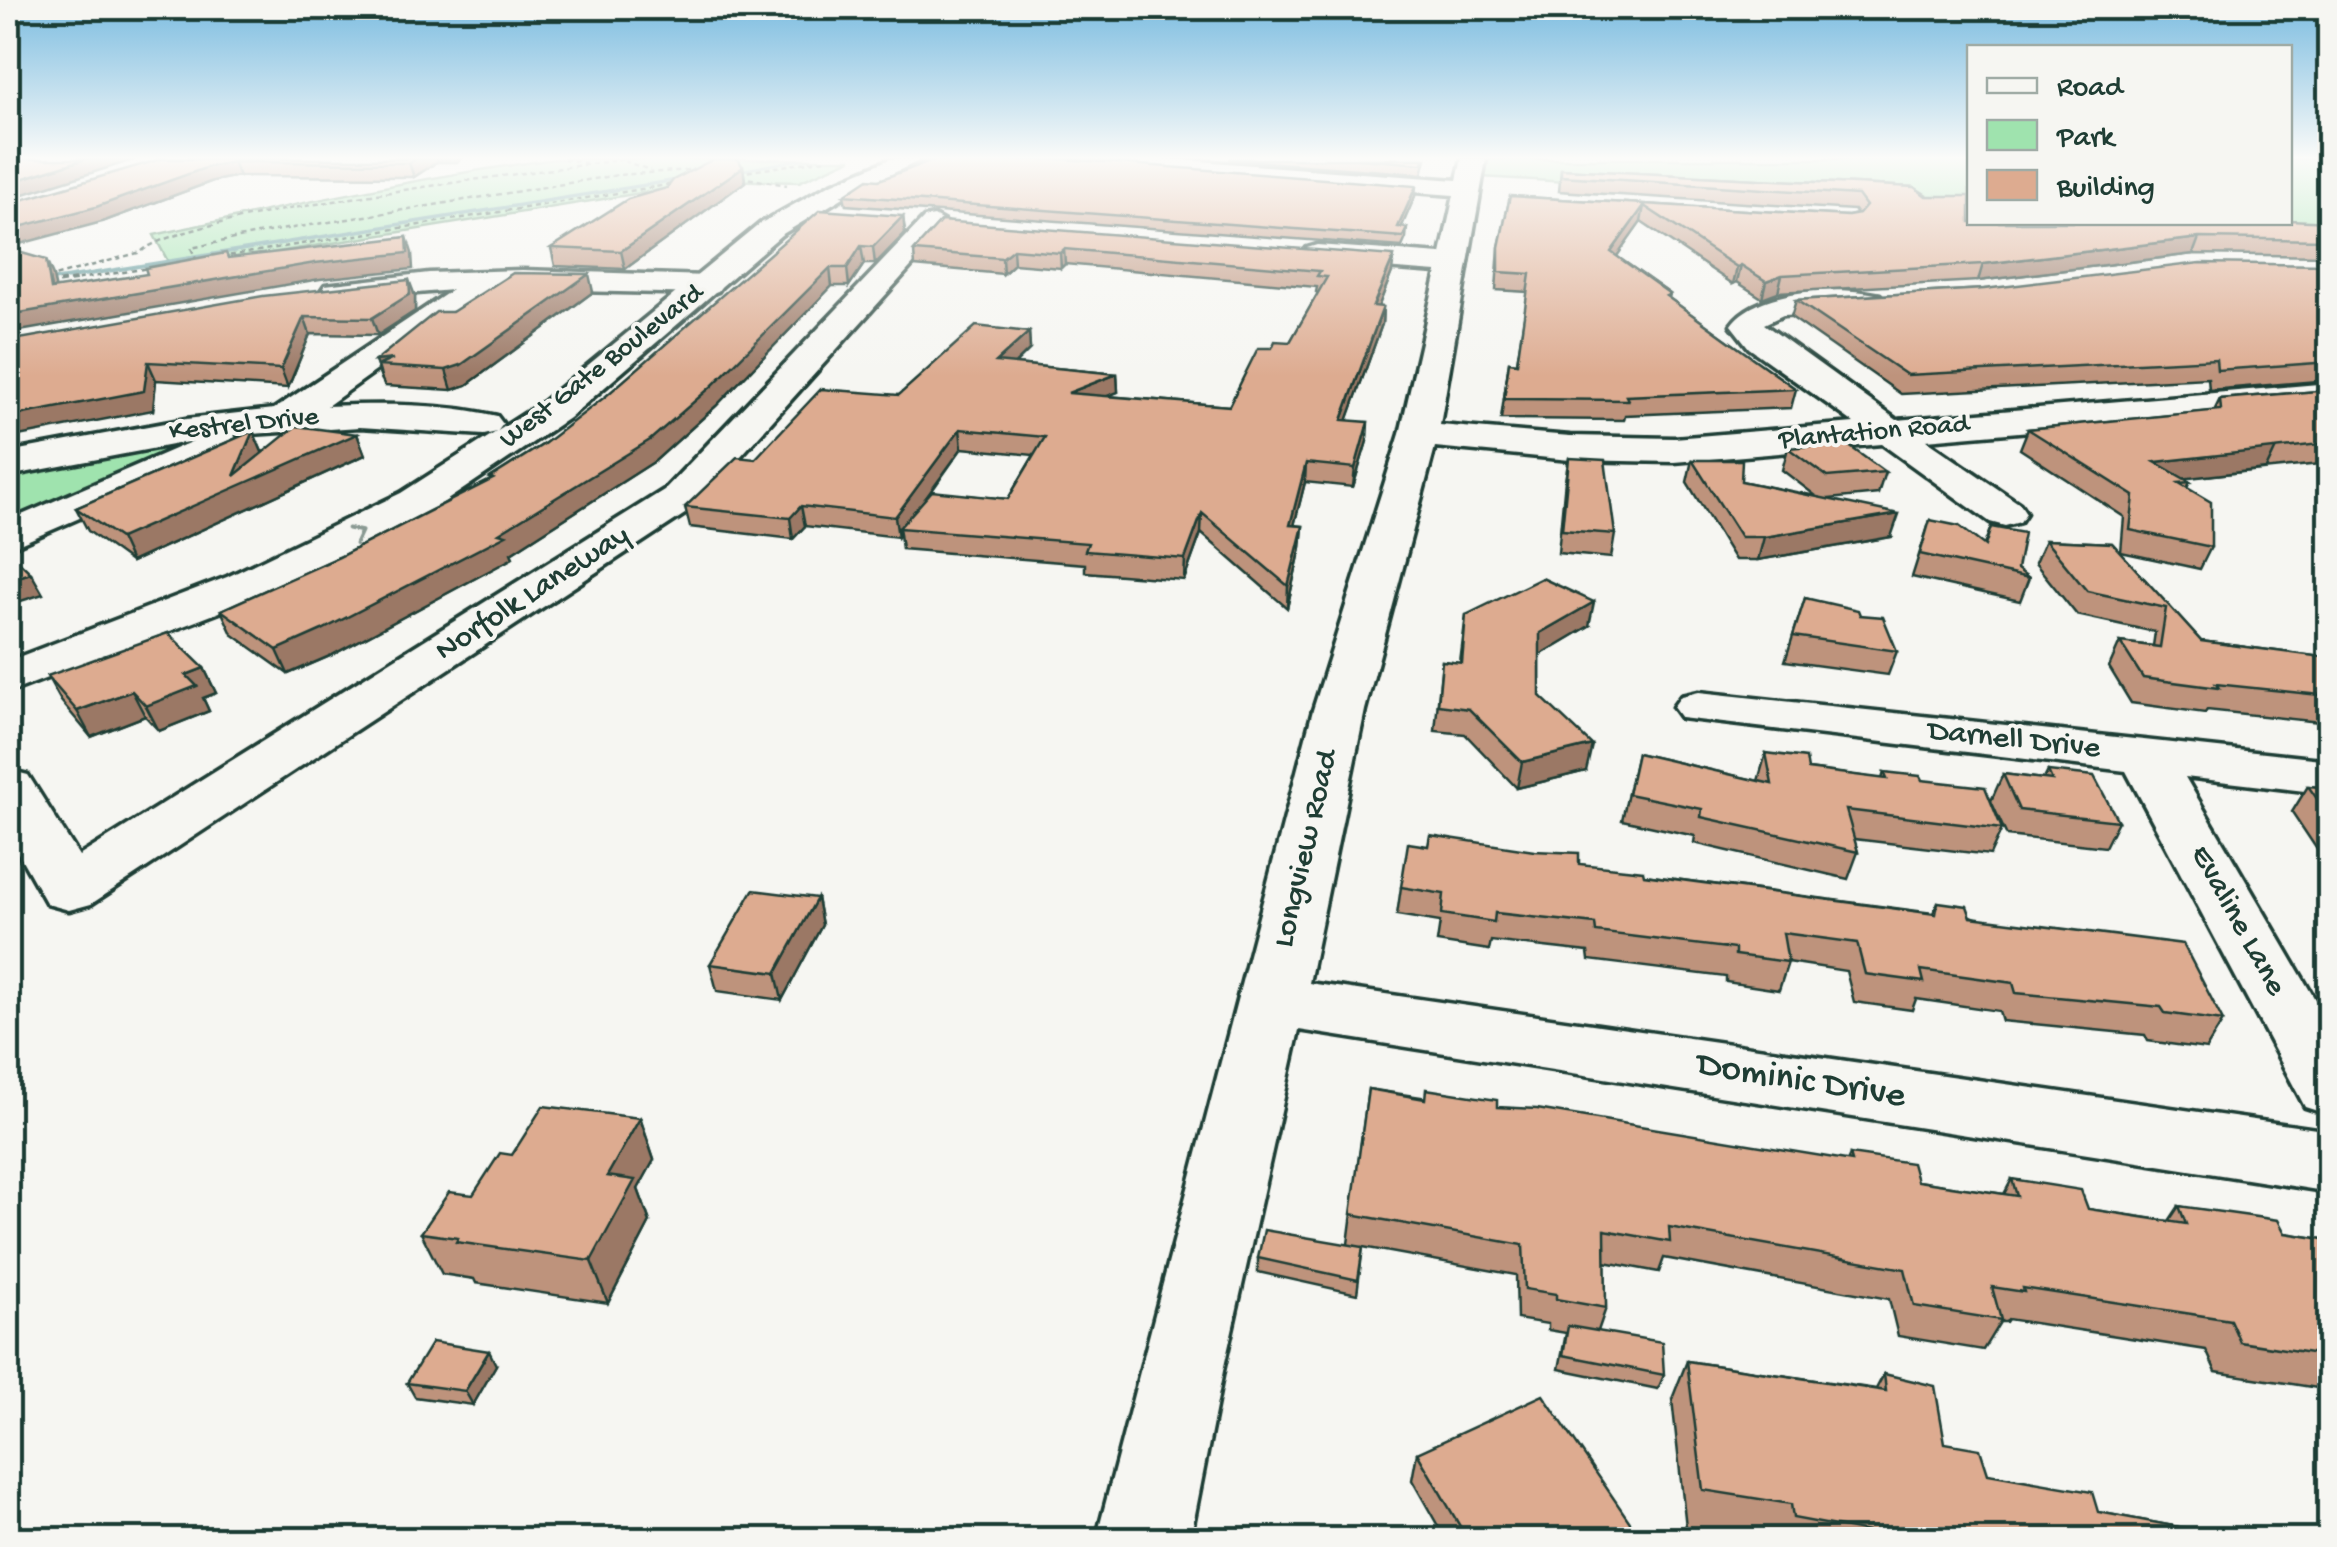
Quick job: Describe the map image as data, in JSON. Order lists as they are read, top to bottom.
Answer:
{
  "streets": {
    "street": [
      "West Gate Boulevard",
      "Kestrel Drive",
      "Plantation Road",
      "Norfolk Laneway",
      "Darnell Drive",
      "Longview Road",
      "Evaline Lane",
      "Dominic Drive"
    ]
  },
  "crossings": [
    ["West Gate Boulevard", "Kestrel Drive"],
    ["Plantation Road", "Longview Road"],
    ["Darnell Drive", "Evaline Lane"],
    ["Longview Road", "Dominic Drive"]
  ],
  "legend": ["Road", "Park", "Building"]
}
